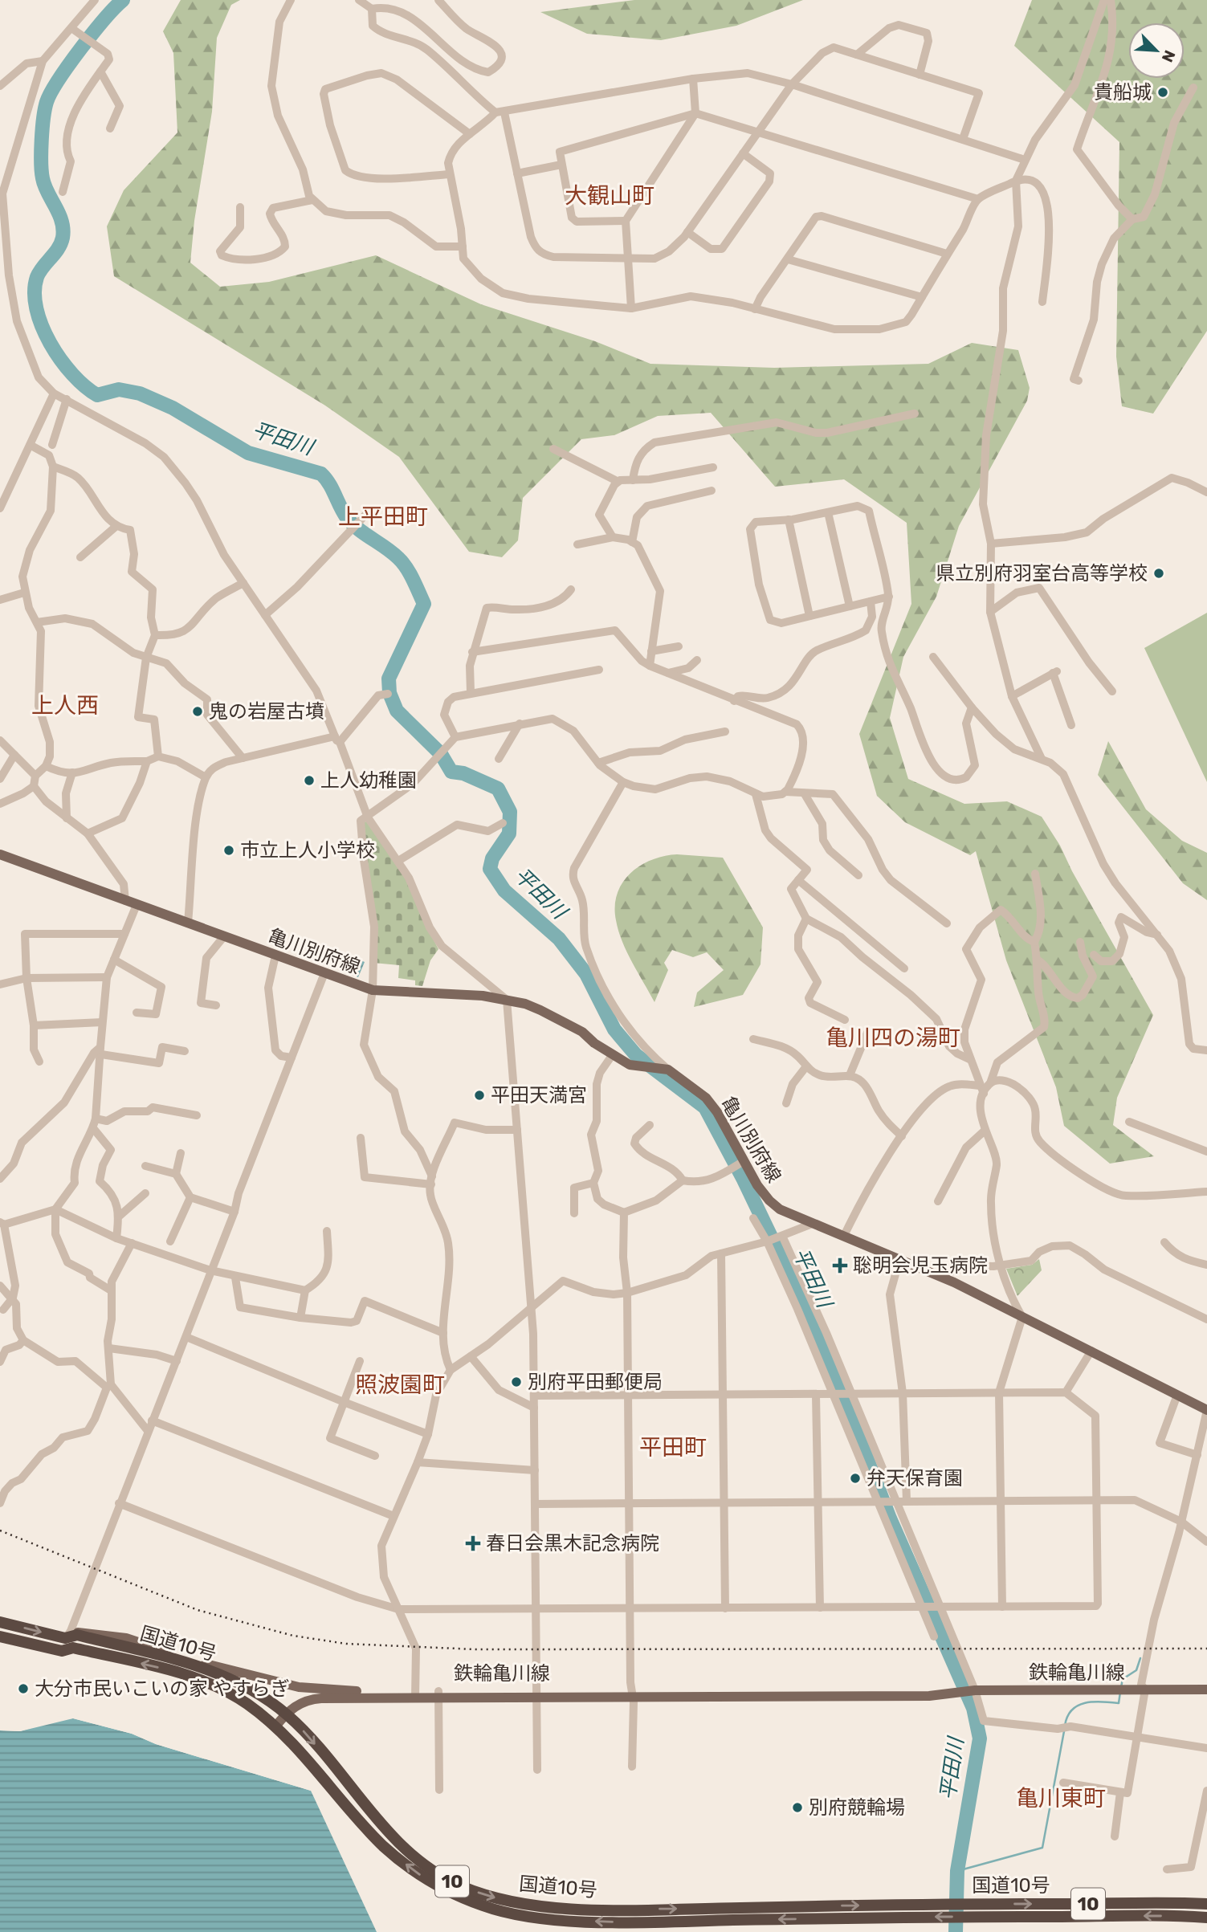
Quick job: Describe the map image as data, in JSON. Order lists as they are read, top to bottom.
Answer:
{
  "streets": {
    "highway": ["国道10号", "10"],
    "main road": ["亀川別府線", "鉄輪亀川線"]
  },
  "crossings": [
    ["国道10号", "鉄輪亀川線"]
  ],
  "districts": [
    "大観山町",
    "上平田町",
    "上人西",
    "亀川四の湯町",
    "照波園町",
    "平田町",
    "亀川東町"
  ],
  "water": ["平田川"],
  "places": {
    "other": [
      "貴船城",
      "県立別府羽室台高等学校",
      "鬼の岩屋古墳",
      "上人幼稚園",
      "市立上人小学校",
      "平田天満宮",
      "別府平田郵便局",
      "弁天保育園",
      "大分市民いこいの家 やすらぎ",
      "別府競輪場"
    ],
    "health": ["聡明会児玉病院", "春日会黒木記念病院"]
  },
  "north": "bottom right"
}
